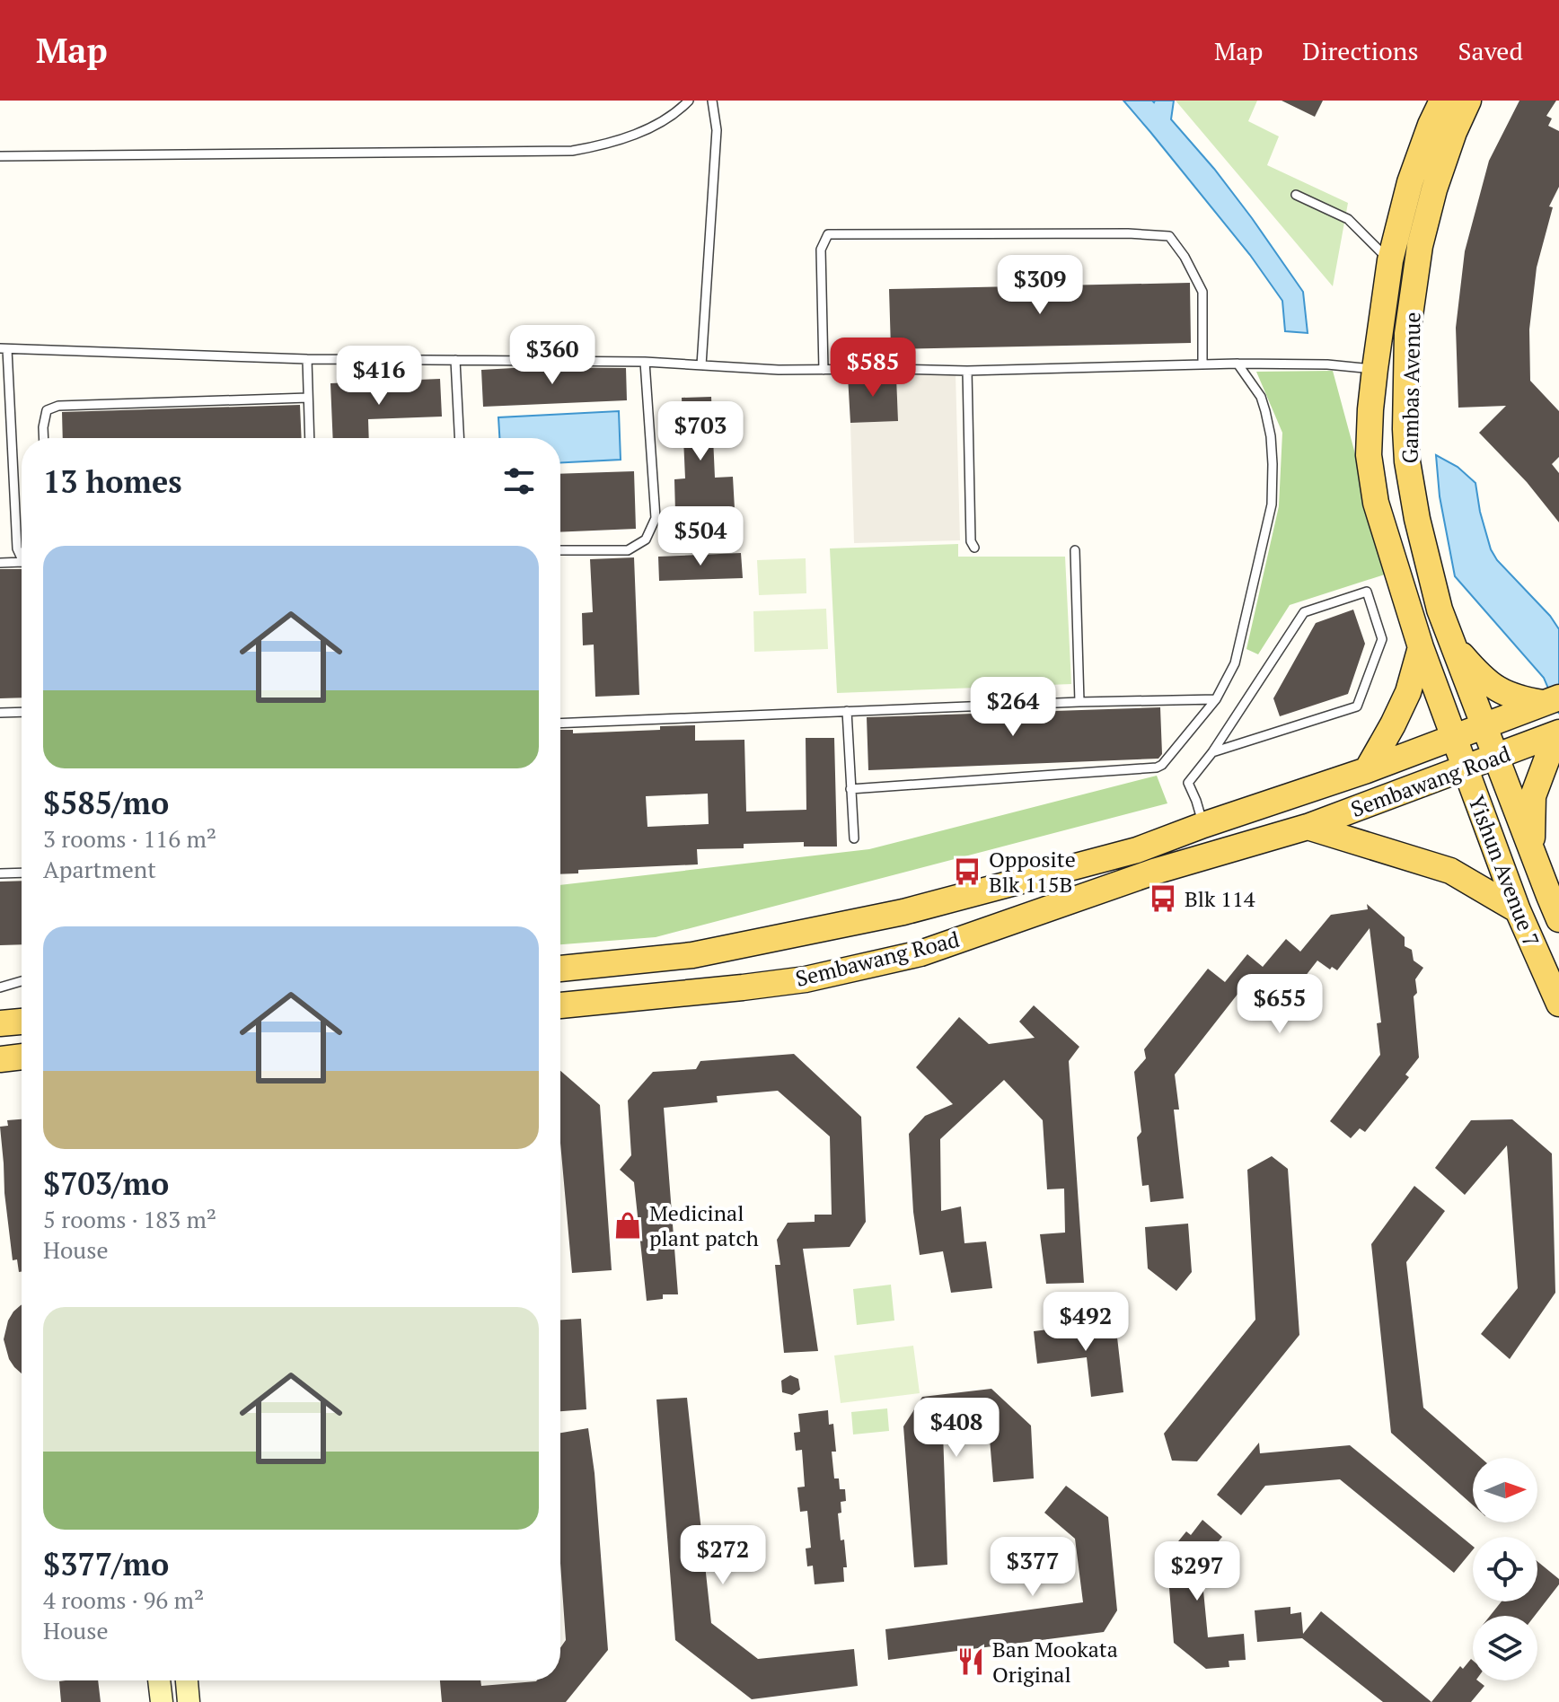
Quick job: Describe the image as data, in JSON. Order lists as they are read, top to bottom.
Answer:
{
  "streets": {
    "main road": ["Gambas Avenue", "Sembawang Road", "Yishun Avenue 7"]
  },
  "crossings": [
    ["Gambas Avenue", "Sembawang Road"],
    ["Gambas Avenue", "Yishun Avenue 7"],
    ["Sembawang Road", "Yishun Avenue 7"]
  ],
  "places": {
    "bus stop": ["Opposite Blk 115B", "Blk 114"],
    "shop": ["Medicinal plant patch"],
    "restaurant": ["Ban Mookata Original"]
  },
  "north": "right",
  "page": {
    "header": "Map",
    "nav": ["Map", "Directions", "Saved"],
    "price": [
      "$309",
      "$360",
      "$585",
      "$416",
      "$703",
      "$504",
      "$264",
      "$655",
      "$492",
      "$408",
      "$272",
      "$377",
      "$297"
    ],
    "heading": "13 homes",
    "list": [
      {
        "name": "$585/mo",
        "note": "3 rooms · 116 m² · Apartment"
      },
      {
        "name": "$703/mo",
        "note": "5 rooms · 183 m² · House"
      },
      {
        "name": "$377/mo",
        "note": "4 rooms · 96 m² · House"
      }
    ]
  }
}
